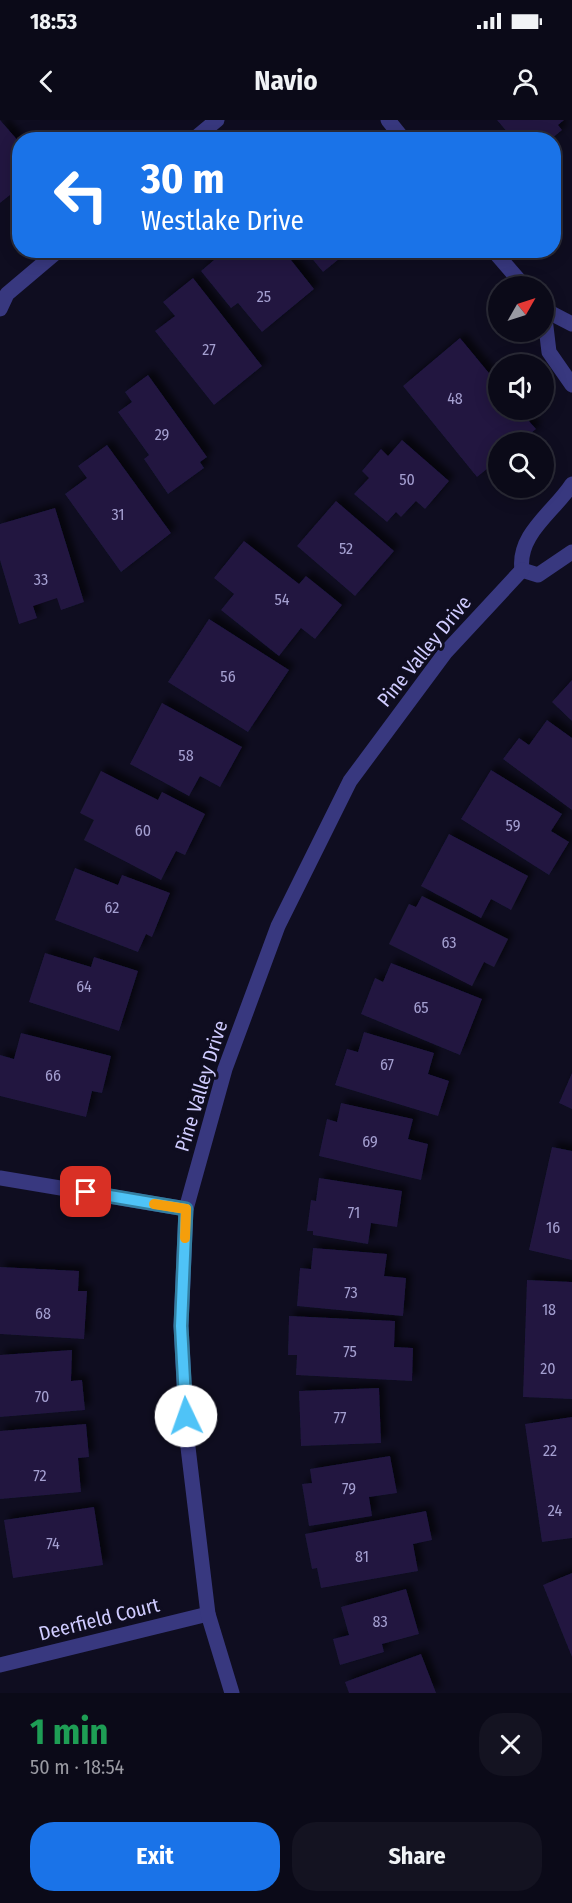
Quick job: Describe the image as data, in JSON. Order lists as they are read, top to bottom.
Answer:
{
  "streets": {
    "street": ["Pine Valley Drive", "Deerfield Court"]
  },
  "crossings": [
    ["Pine Valley Drive", "Deerfield Court"]
  ],
  "house_numbers": [
    "25",
    "27",
    "48",
    "29",
    "50",
    "31",
    "52",
    "33",
    "54",
    "56",
    "58",
    "59",
    "60",
    "62",
    "63",
    "64",
    "65",
    "67",
    "66",
    "69",
    "71",
    "16",
    "73",
    "18",
    "68",
    "75",
    "20",
    "70",
    "77",
    "22",
    "72",
    "79",
    "24",
    "74",
    "81",
    "83"
  ],
  "north": "top right",
  "page": {
    "status": "18:53",
    "header": "Navio",
    "turn": ["30 m", "Westlake Drive"],
    "heading": ["1 min", "50 m · 18:54"],
    "buttons": ["Exit", "Share"]
  }
}
